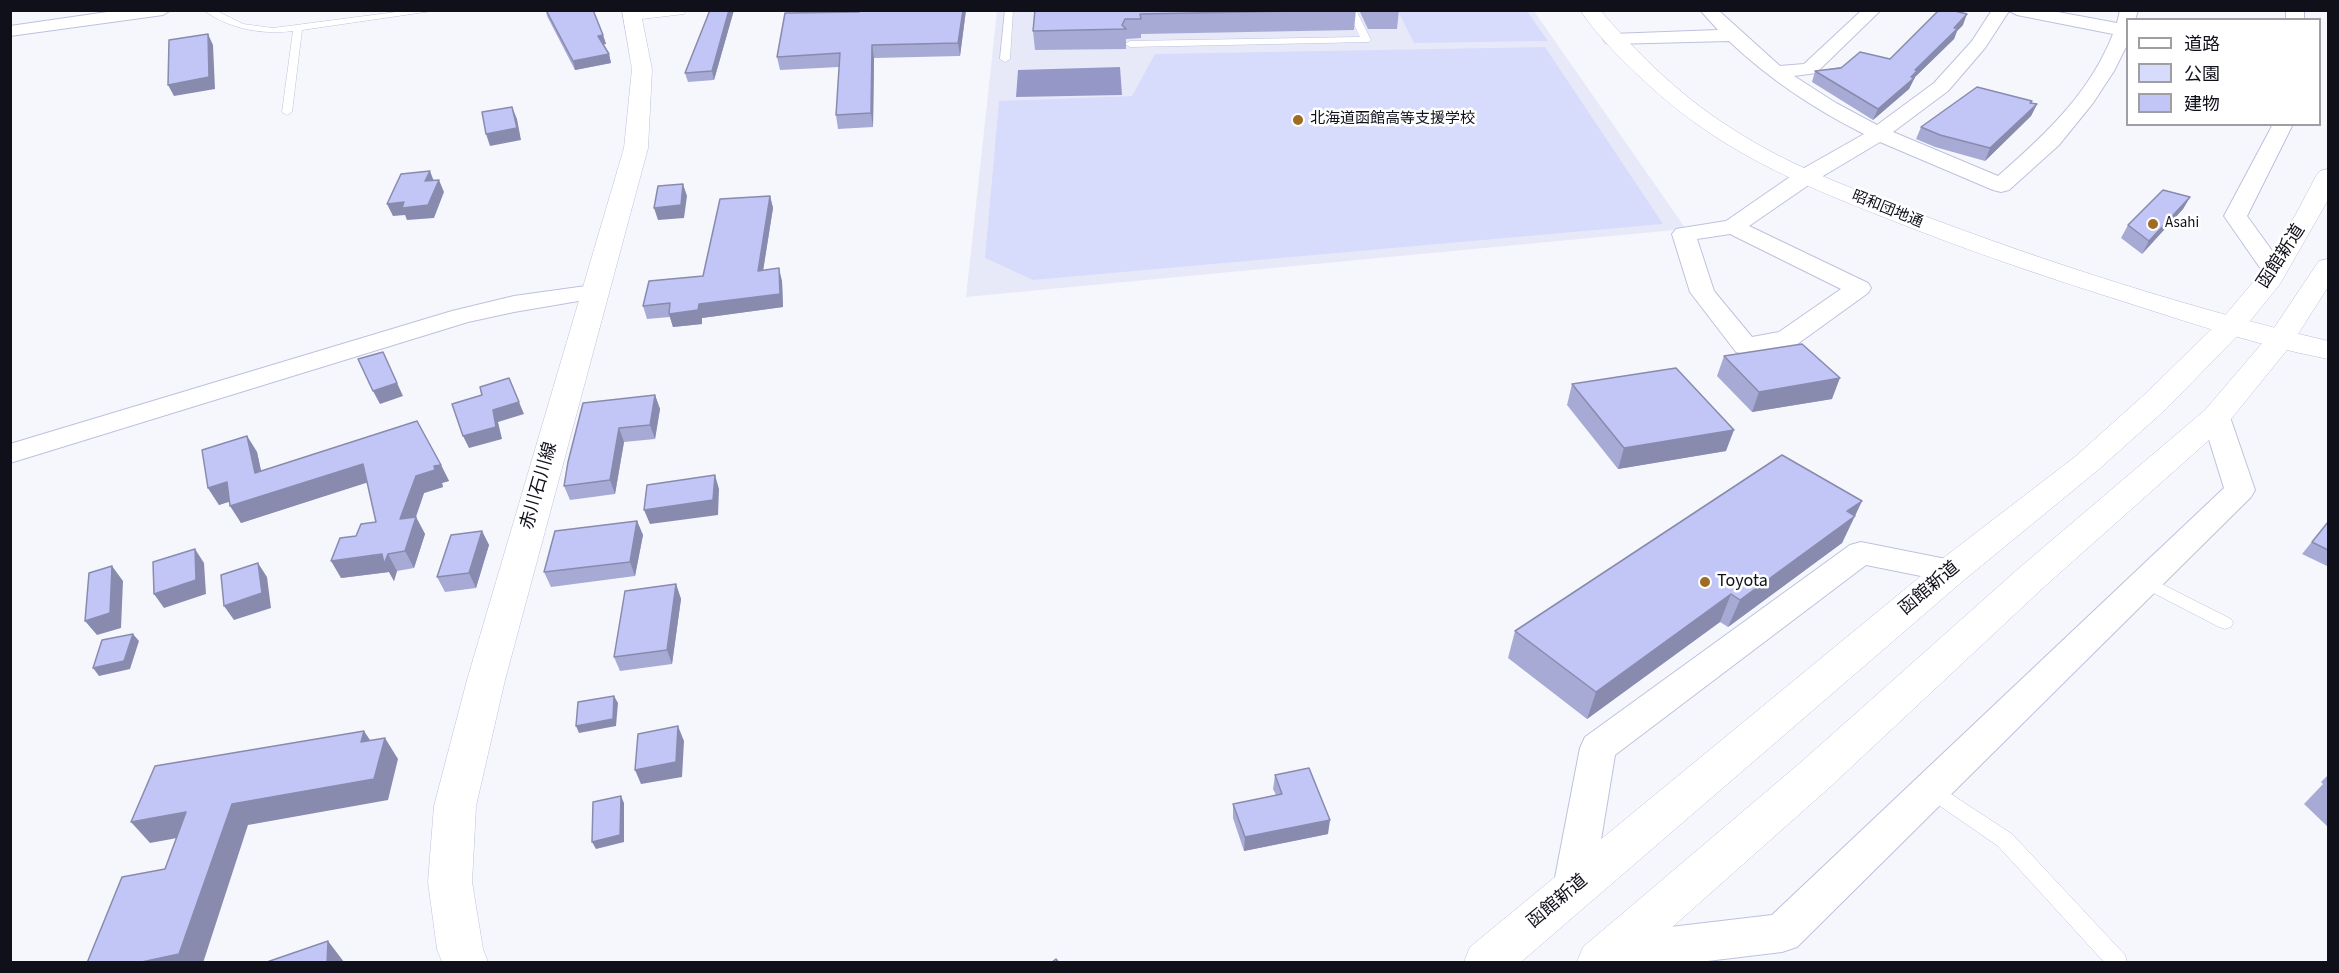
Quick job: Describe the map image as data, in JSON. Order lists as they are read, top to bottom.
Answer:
{
  "streets": {
    "main road": ["昭和団地通", "函館新道", "赤川石川線"]
  },
  "crossings": [
    ["昭和団地通", "函館新道"]
  ],
  "places": ["北海道函館高等支援学校", "Asahi", "Toyota"],
  "legend": ["道路", "公園", "建物"]
}
